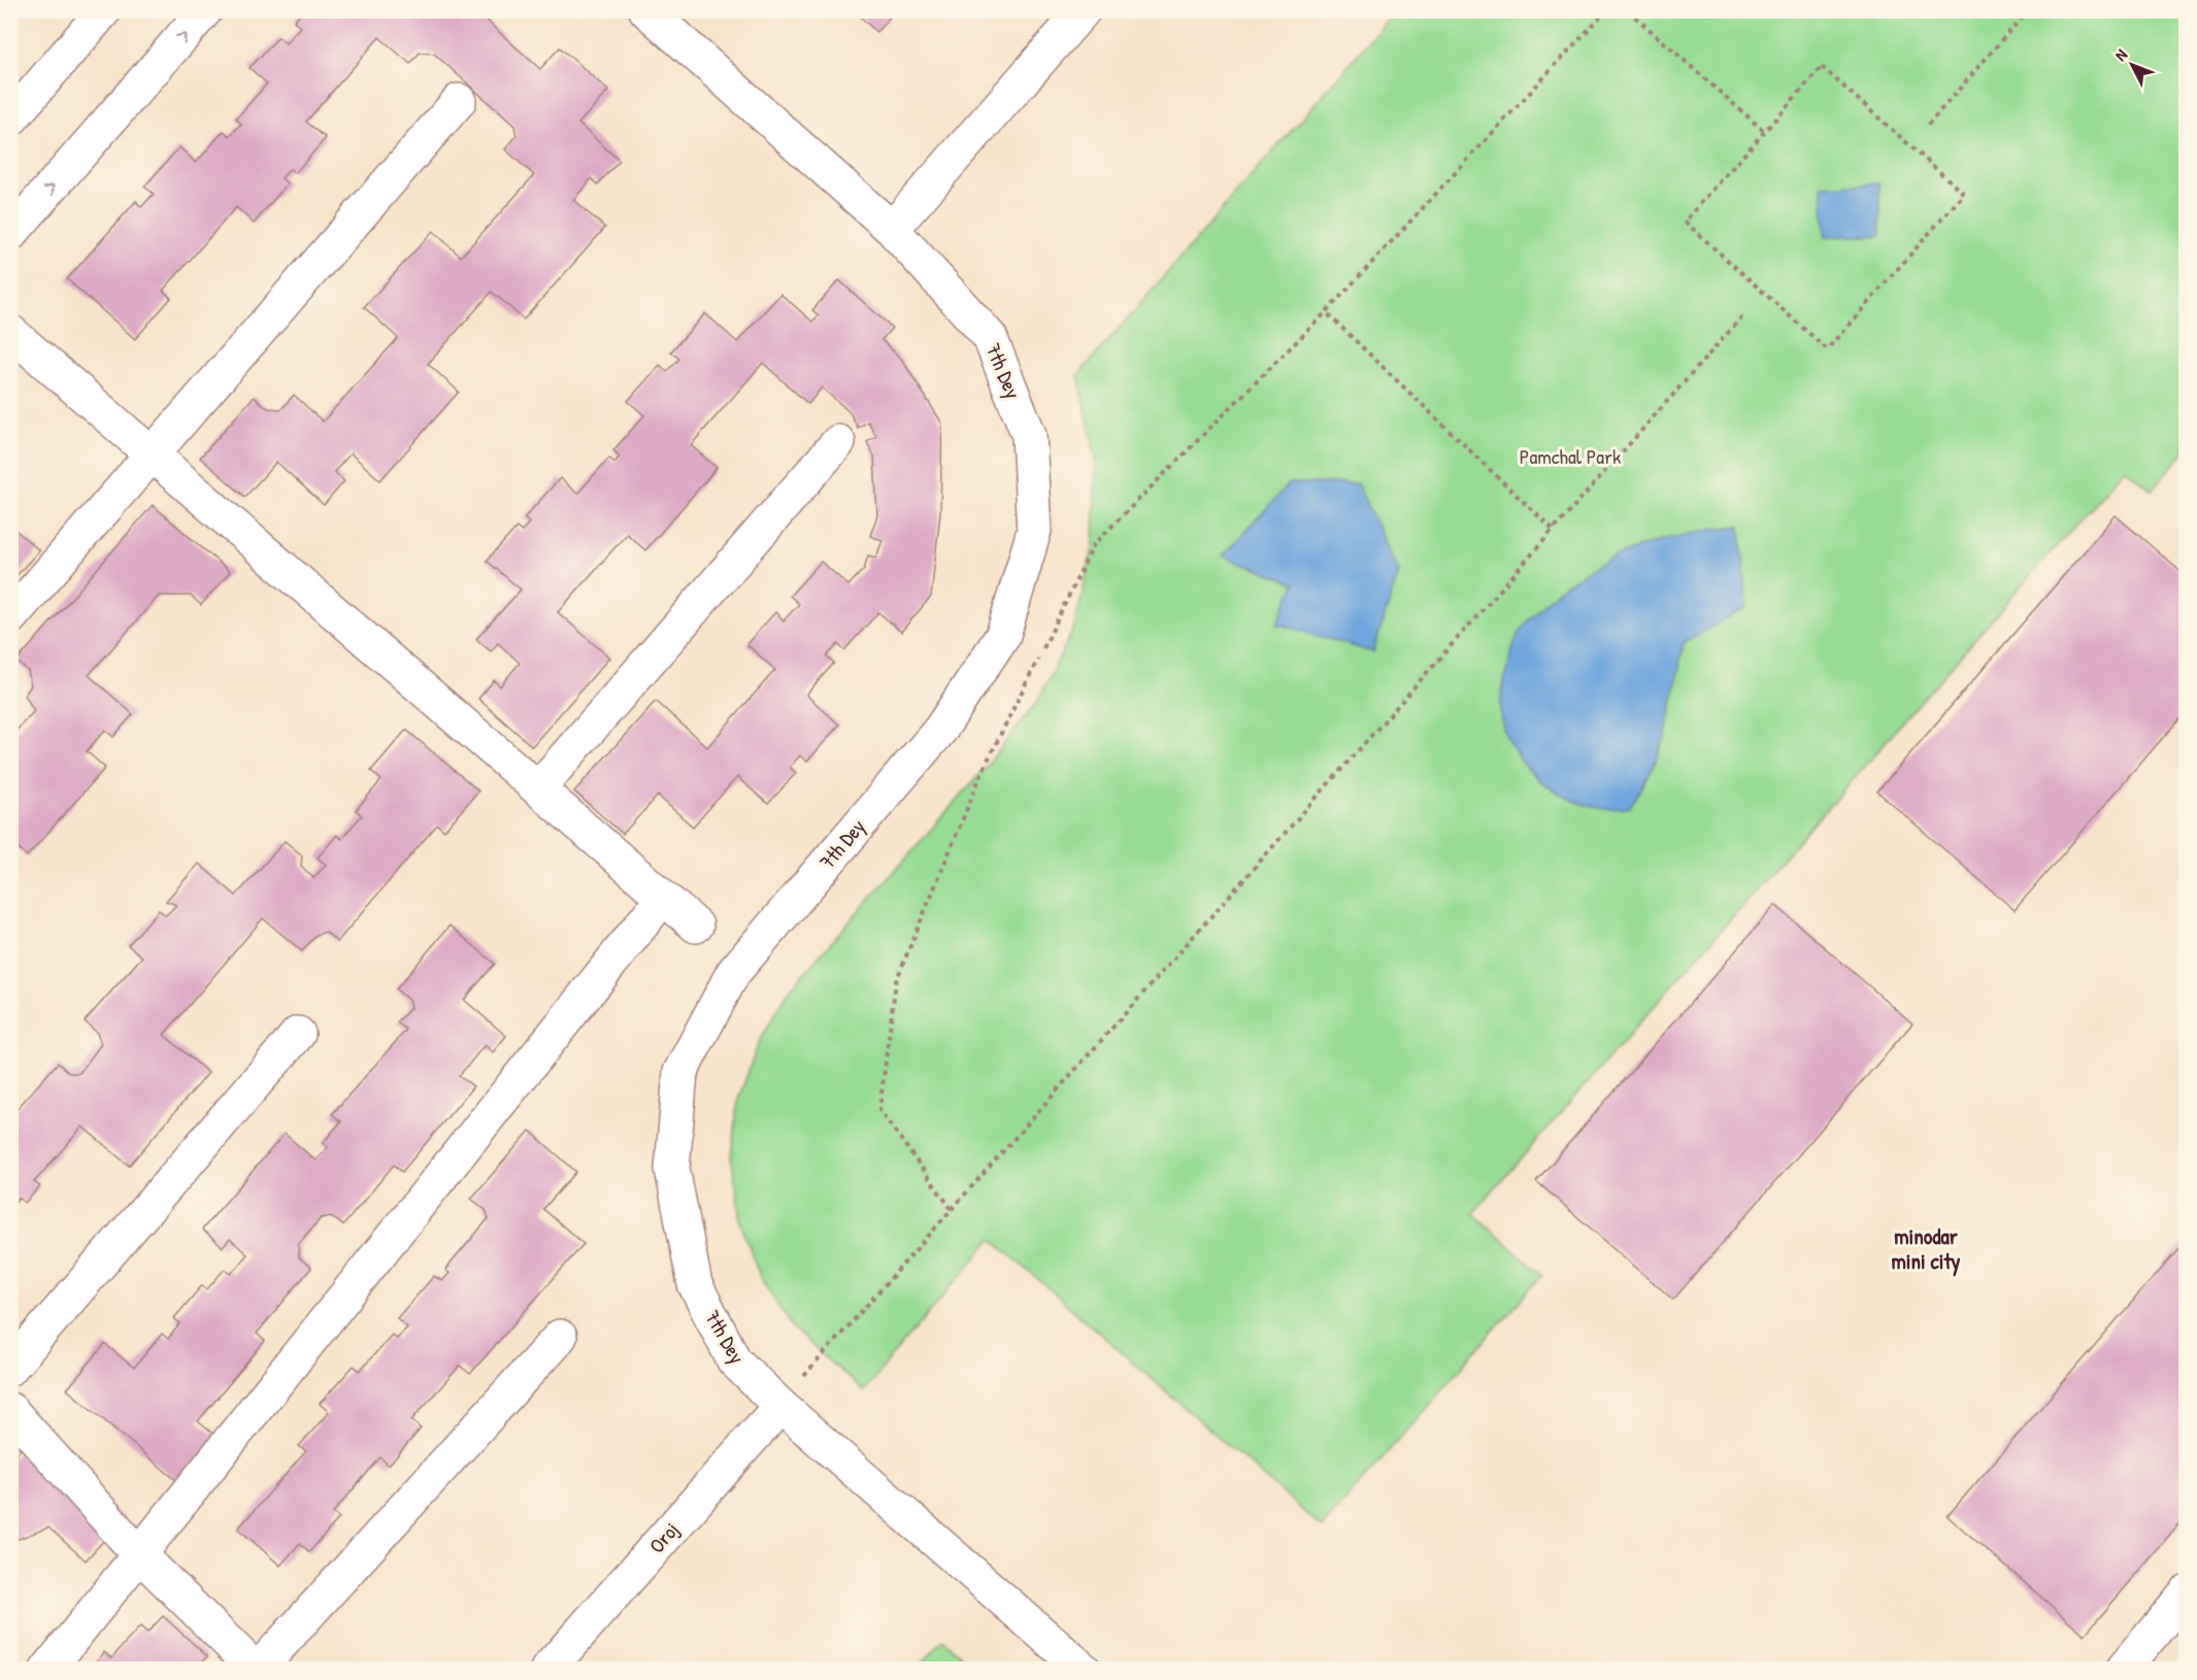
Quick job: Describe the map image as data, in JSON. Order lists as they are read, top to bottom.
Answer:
{
  "streets": {
    "street": ["7th Dey", "Oroj"]
  },
  "crossings": [
    ["7th Dey", "Oroj"]
  ],
  "districts": ["minodar mini city"],
  "parks": ["Pamchal Park"],
  "north": "top left"
}
